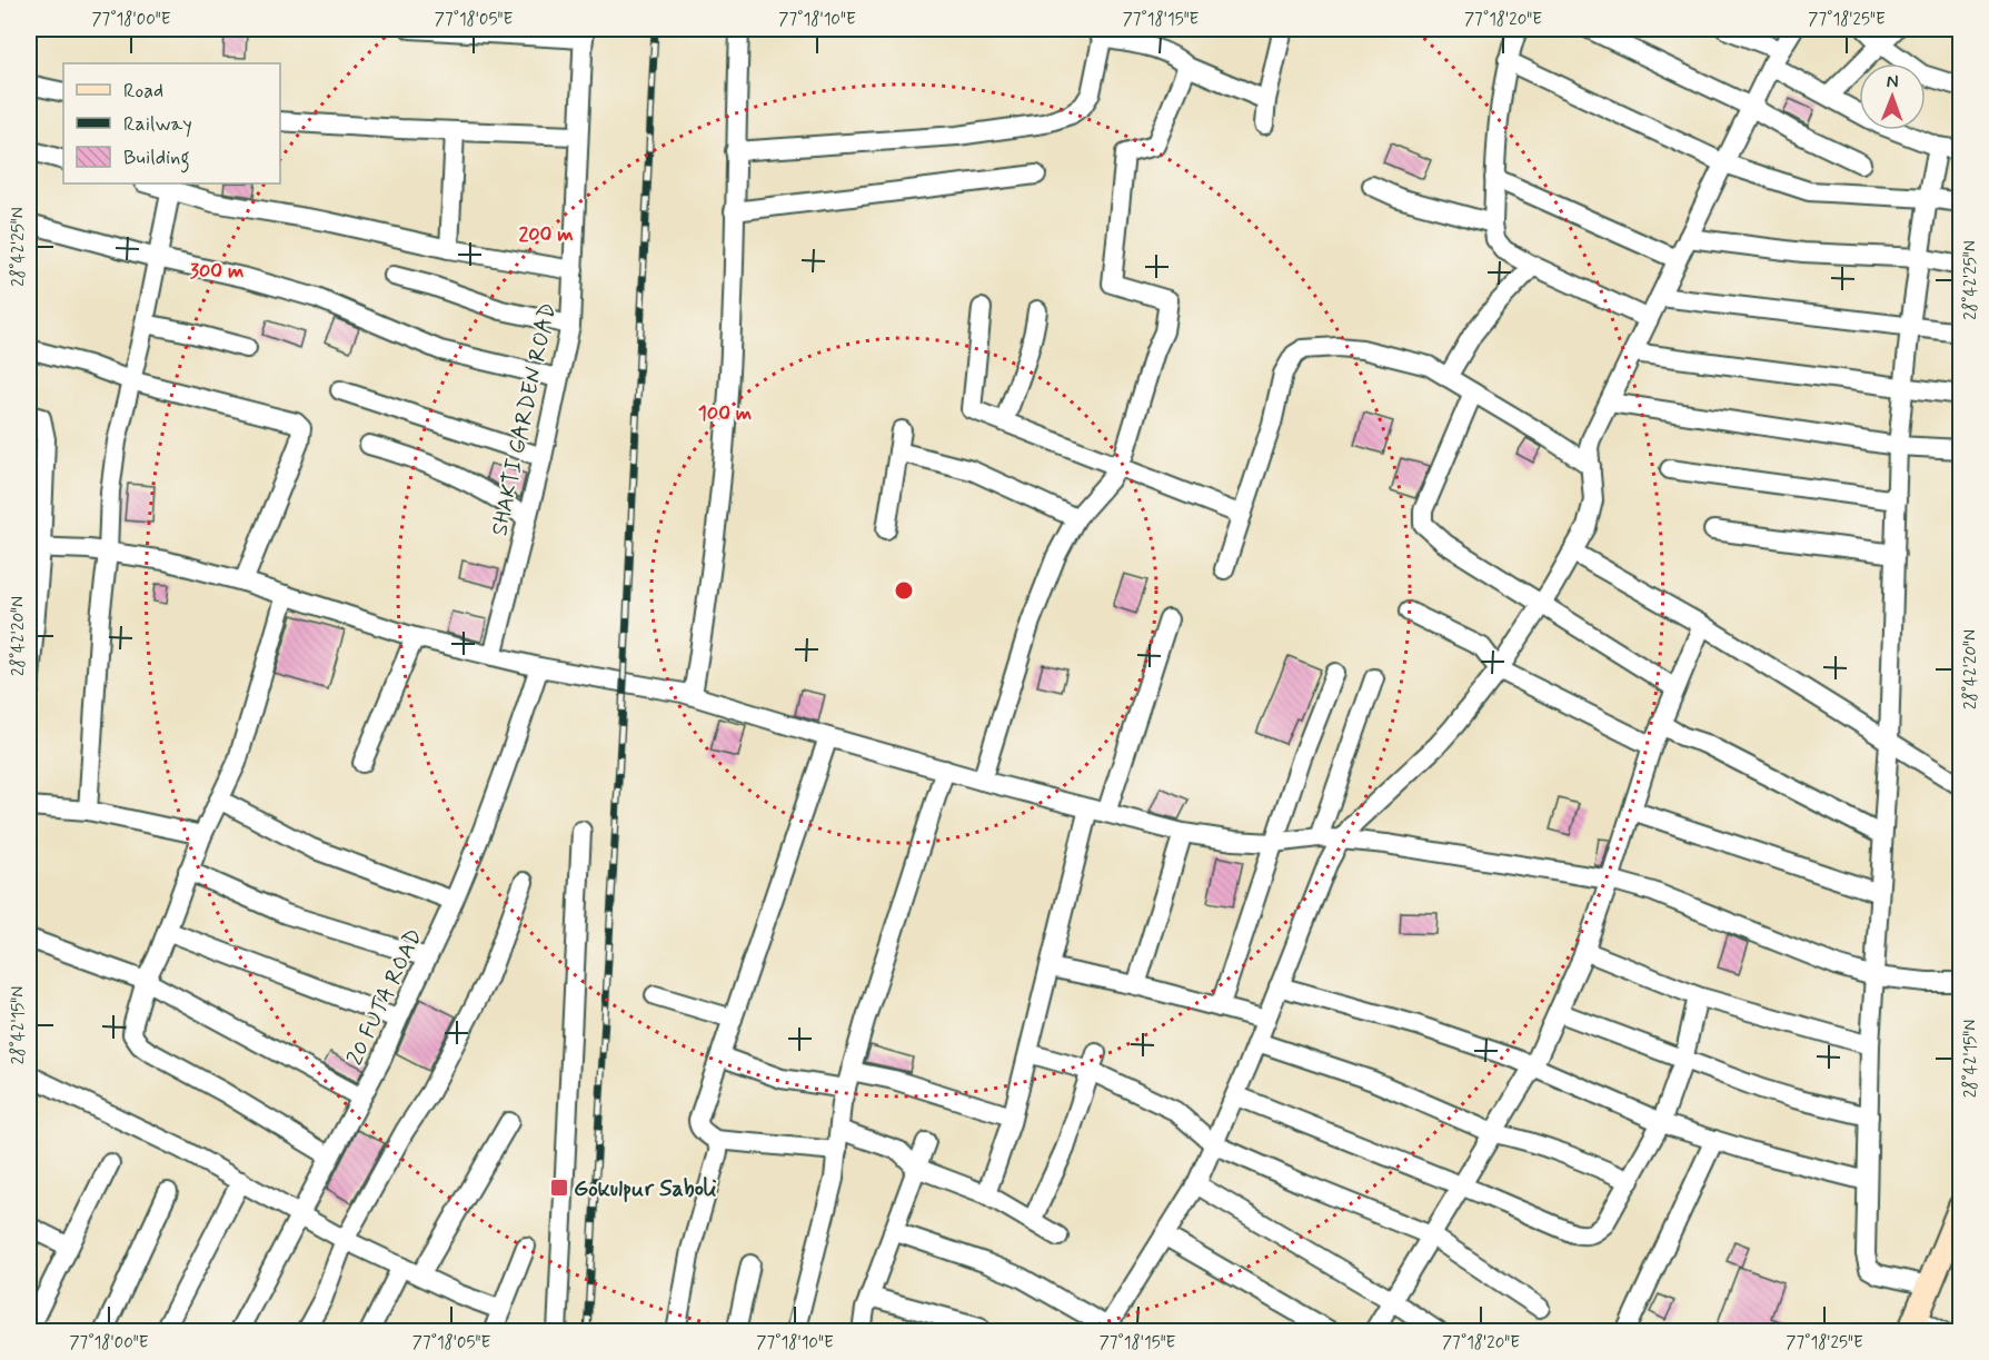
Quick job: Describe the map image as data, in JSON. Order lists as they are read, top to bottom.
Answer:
{
  "streets": {
    "street": ["SHAKTI GARDEN ROAD", "20 FUTA ROAD"]
  },
  "places": {
    "transit": ["Gokulpur Saboli"]
  },
  "legend": ["Road", "Railway", "Building"],
  "north": "top",
  "coordinates": [
    "77°18'00\"E",
    "77°18'05\"E",
    "77°18'10\"E",
    "77°18'15\"E",
    "77°18'20\"E",
    "77°18'25\"E",
    "28°42'25\"N",
    "28°42'20\"N",
    "28°42'15\"N"
  ],
  "rings": ["200 m", "300 m", "100 m"]
}
